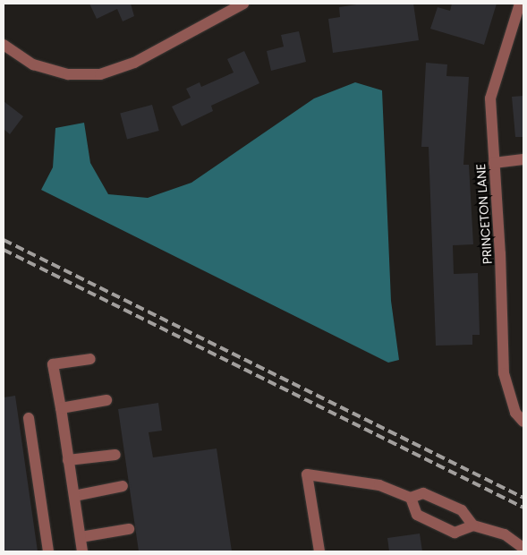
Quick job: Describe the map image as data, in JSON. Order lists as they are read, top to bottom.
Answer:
{
  "streets": {
    "street": ["PRINCETON LANE"]
  }
}
